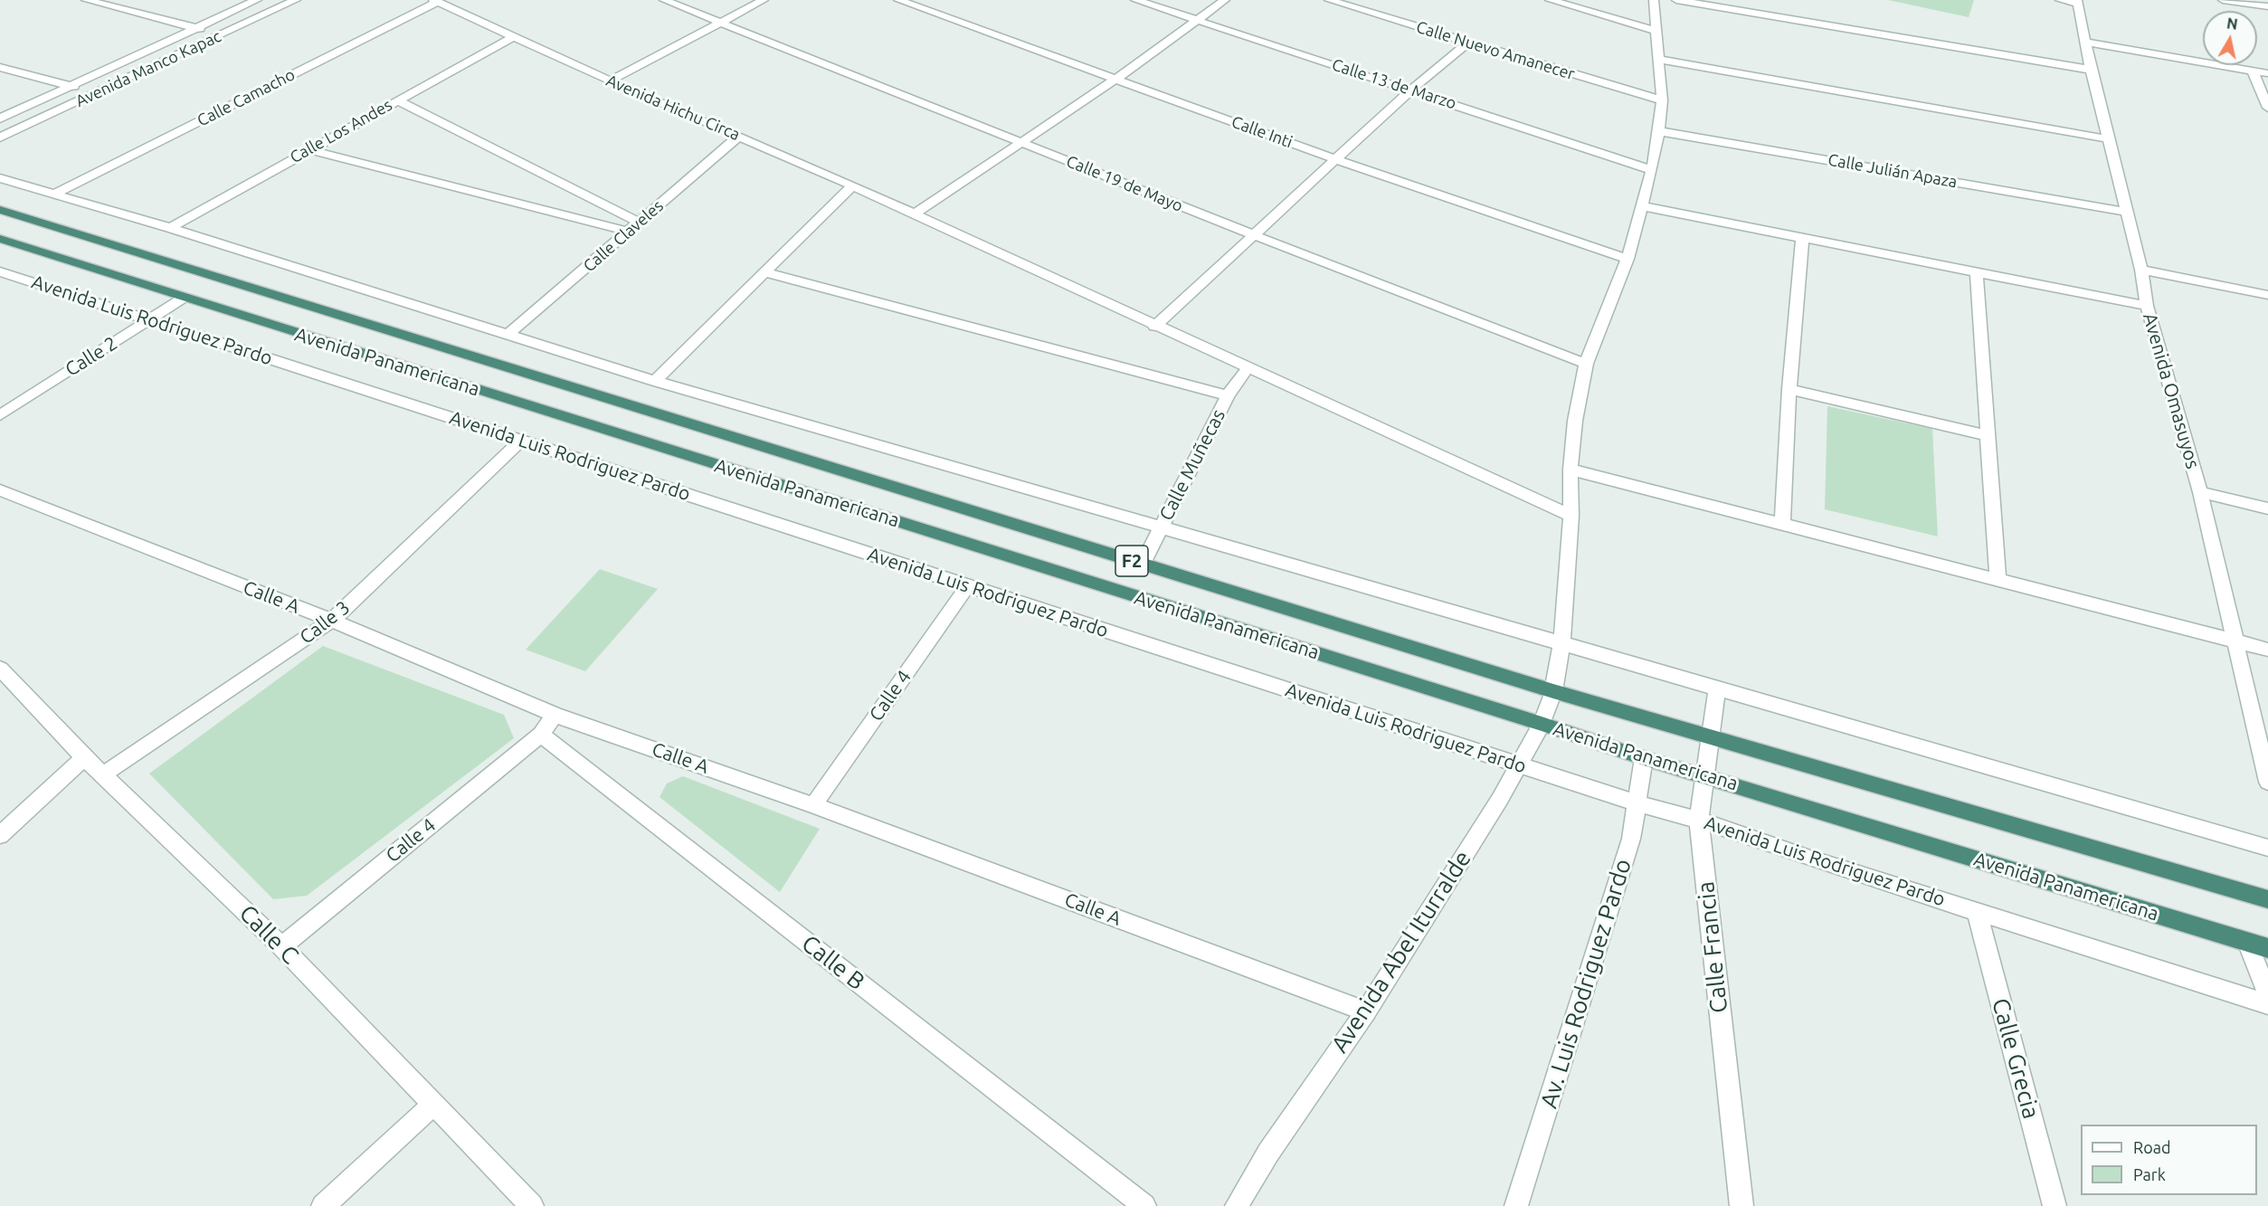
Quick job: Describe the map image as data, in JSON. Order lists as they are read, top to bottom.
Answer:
{
  "streets": {
    "highway": ["Avenida Panamericana", "F2"],
    "street": [
      "Calle Nuevo Amanecer",
      "Avenida Manco Kapac",
      "Calle 13 de Marzo",
      "Calle Camacho",
      "Avenida Hichu Circa",
      "Calle Los Andes",
      "Calle Inti",
      "Calle Julián Apaza",
      "Calle 19 de Mayo",
      "Calle Claveles",
      "Avenida Luis Rodriguez Pardo",
      "Calle 2",
      "Avenida Omasuyos",
      "Calle Muñecas",
      "Calle A",
      "Calle 3",
      "Calle 4",
      "Calle C",
      "Calle Francia",
      "Avenida Abel Iturralde",
      "Calle B",
      "Av. Luis Rodriguez Pardo",
      "Calle Grecia"
    ]
  },
  "crossings": [
    ["Calle Nuevo Amanecer", "Avenida Abel Iturralde"],
    ["Calle 13 de Marzo", "Avenida Abel Iturralde"],
    ["Calle Camacho", "Avenida Hichu Circa"],
    ["Avenida Hichu Circa", "Calle Los Andes"],
    ["Avenida Hichu Circa", "Calle Claveles"],
    ["Avenida Hichu Circa", "Calle Muñecas"],
    ["Avenida Hichu Circa", "Avenida Abel Iturralde"],
    ["Calle Inti", "Avenida Abel Iturralde"],
    ["Calle Julián Apaza", "Avenida Omasuyos"],
    ["Calle Julián Apaza", "Avenida Abel Iturralde"],
    ["Calle 19 de Mayo", "Avenida Abel Iturralde"],
    ["Avenida Luis Rodriguez Pardo", "Calle 2"],
    ["Avenida Luis Rodriguez Pardo", "Calle 3"],
    ["Avenida Luis Rodriguez Pardo", "Calle 4"],
    ["Avenida Luis Rodriguez Pardo", "Calle Francia"],
    ["Avenida Luis Rodriguez Pardo", "Avenida Abel Iturralde"],
    ["Avenida Luis Rodriguez Pardo", "Av. Luis Rodriguez Pardo"],
    ["Avenida Luis Rodriguez Pardo", "Calle Grecia"],
    ["Calle 2", "Avenida Panamericana"],
    ["Avenida Panamericana", "Calle Muñecas"],
    ["Avenida Panamericana", "Calle Francia"],
    ["Avenida Panamericana", "Avenida Abel Iturralde"],
    ["Avenida Panamericana", "Av. Luis Rodriguez Pardo"],
    ["Calle A", "Calle 3"],
    ["Calle A", "Calle 4"],
    ["Calle A", "Avenida Abel Iturralde"],
    ["Calle 3", "Calle C"],
    ["Calle 4", "Calle C"],
    ["Calle 4", "Calle B"]
  ],
  "legend": ["Road", "Park"],
  "north": "top"
}
